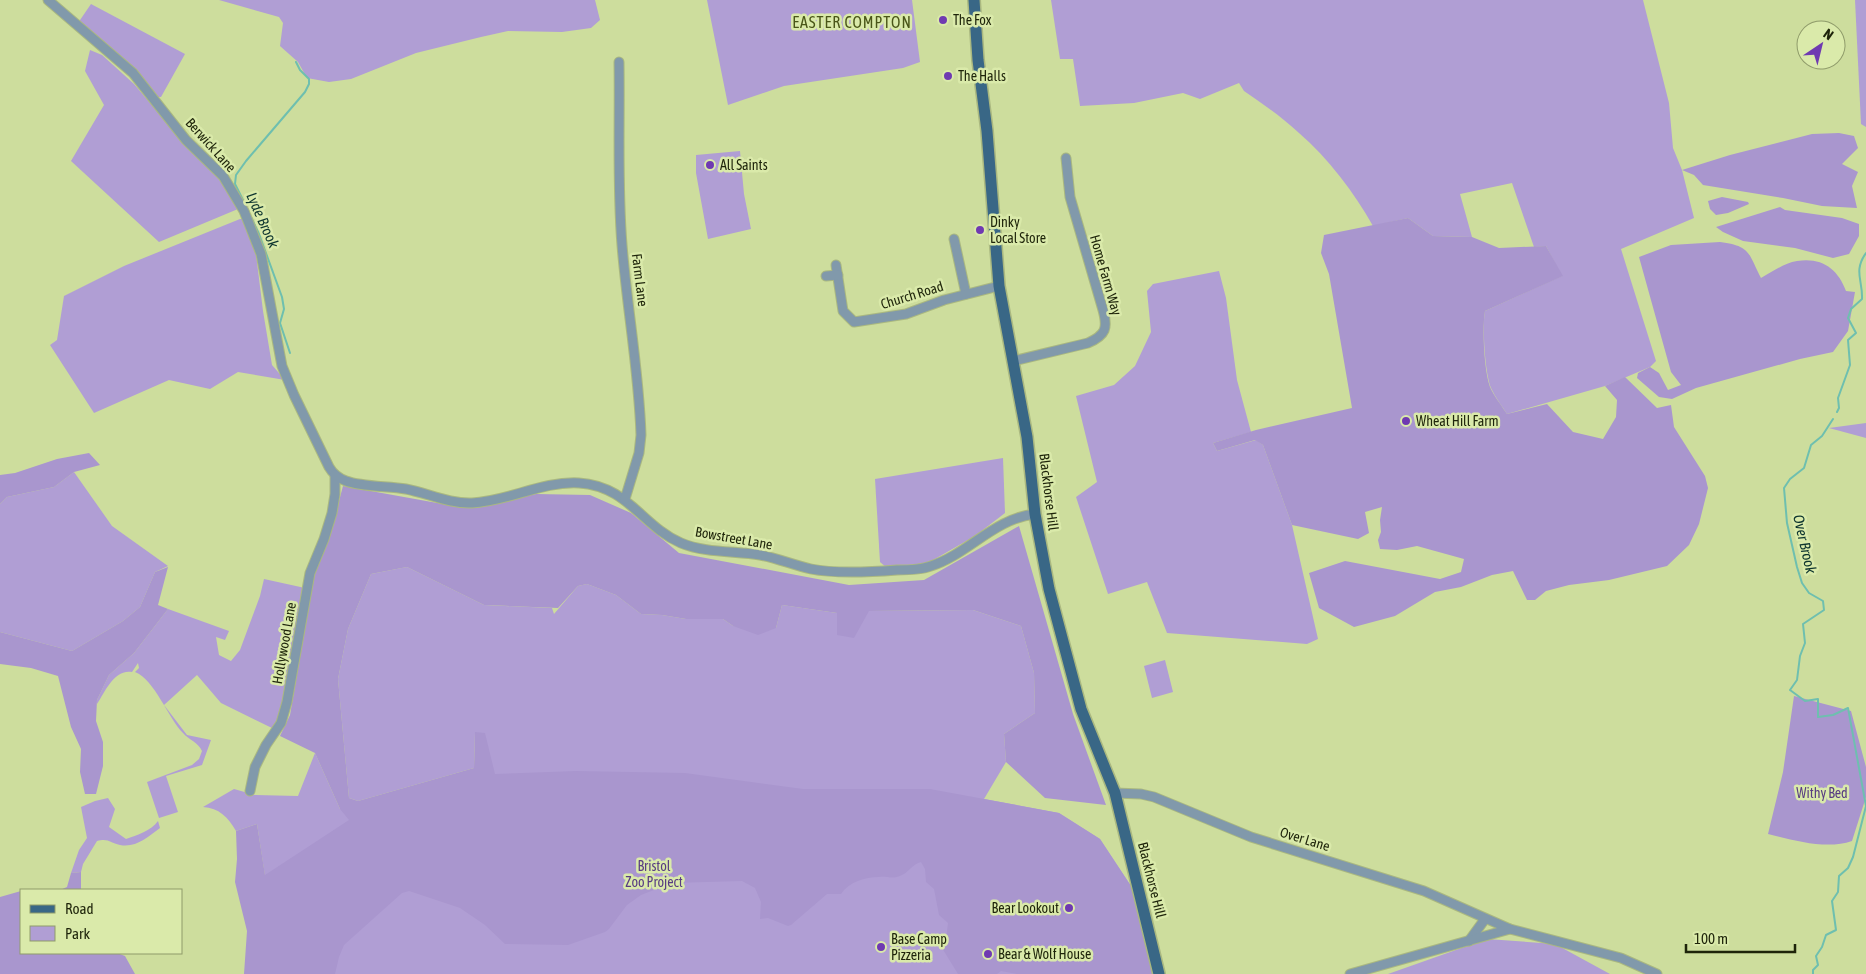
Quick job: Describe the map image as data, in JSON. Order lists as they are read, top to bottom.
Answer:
{
  "streets": {
    "main road": ["Blackhorse Hill"],
    "street": [
      "Berwick Lane",
      "Home Farm Way",
      "Farm Lane",
      "Church Road",
      "Bowstreet Lane",
      "Hollywood Lane",
      "Over Lane"
    ]
  },
  "crossings": [
    ["Berwick Lane", "Hollywood Lane"],
    ["Home Farm Way", "Blackhorse Hill"],
    ["Farm Lane", "Bowstreet Lane"],
    ["Church Road", "Blackhorse Hill"],
    ["Blackhorse Hill", "Bowstreet Lane"],
    ["Blackhorse Hill", "Over Lane"]
  ],
  "districts": ["EASTER COMPTON"],
  "water": ["Lyde Brook", "Over Brook"],
  "parks": ["Withy Bed", "Bristol Zoo Project"],
  "places": [
    "The Fox",
    "The Halls",
    "All Saints",
    "Dinky Local Store",
    "Wheat Hill Farm",
    "Bear Lookout",
    "Base Camp Pizzeria",
    "Bear & Wolf House"
  ],
  "legend": ["Road", "Park"],
  "scale_bar": "100 m",
  "north": "top right"
}
